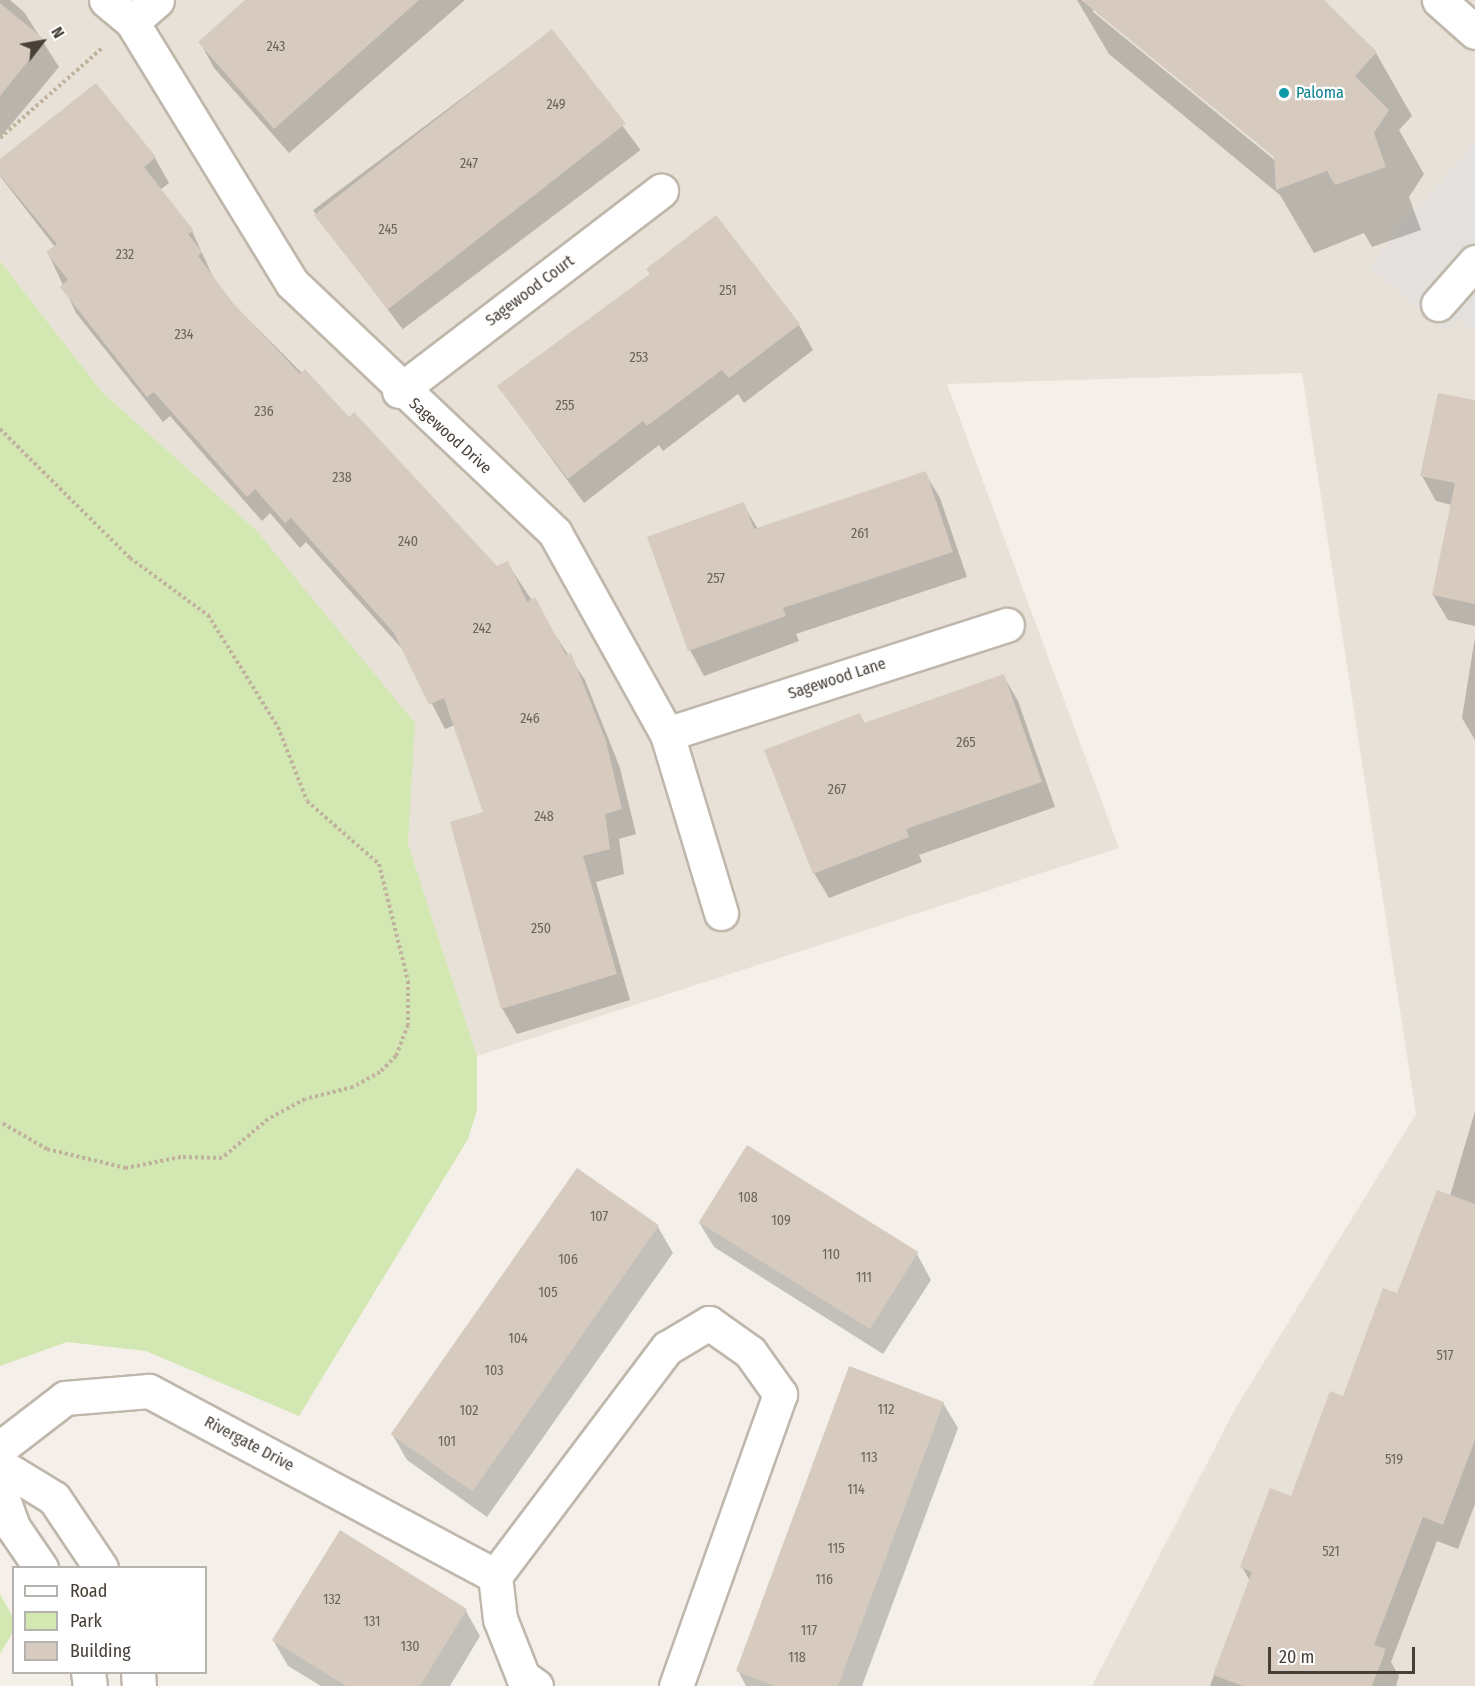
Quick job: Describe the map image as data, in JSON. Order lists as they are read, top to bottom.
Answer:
{
  "streets": {
    "street": [
      "Sagewood Court",
      "Sagewood Drive",
      "Sagewood Lane",
      "Rivergate Drive"
    ]
  },
  "crossings": [
    ["Sagewood Court", "Sagewood Drive"],
    ["Sagewood Drive", "Sagewood Lane"]
  ],
  "places": ["Paloma"],
  "house_numbers": [
    "243",
    "249",
    "247",
    "245",
    "232",
    "251",
    "234",
    "253",
    "255",
    "236",
    "238",
    "261",
    "240",
    "257",
    "242",
    "246",
    "265",
    "267",
    "248",
    "250",
    "108",
    "107",
    "109",
    "110",
    "106",
    "111",
    "105",
    "104",
    "517",
    "103",
    "112",
    "102",
    "101",
    "113",
    "519",
    "114",
    "115",
    "521",
    "116",
    "132",
    "131",
    "117",
    "130",
    "118"
  ],
  "legend": ["Road", "Park", "Building"],
  "scale_bar": "20 m",
  "north": "top right"
}
